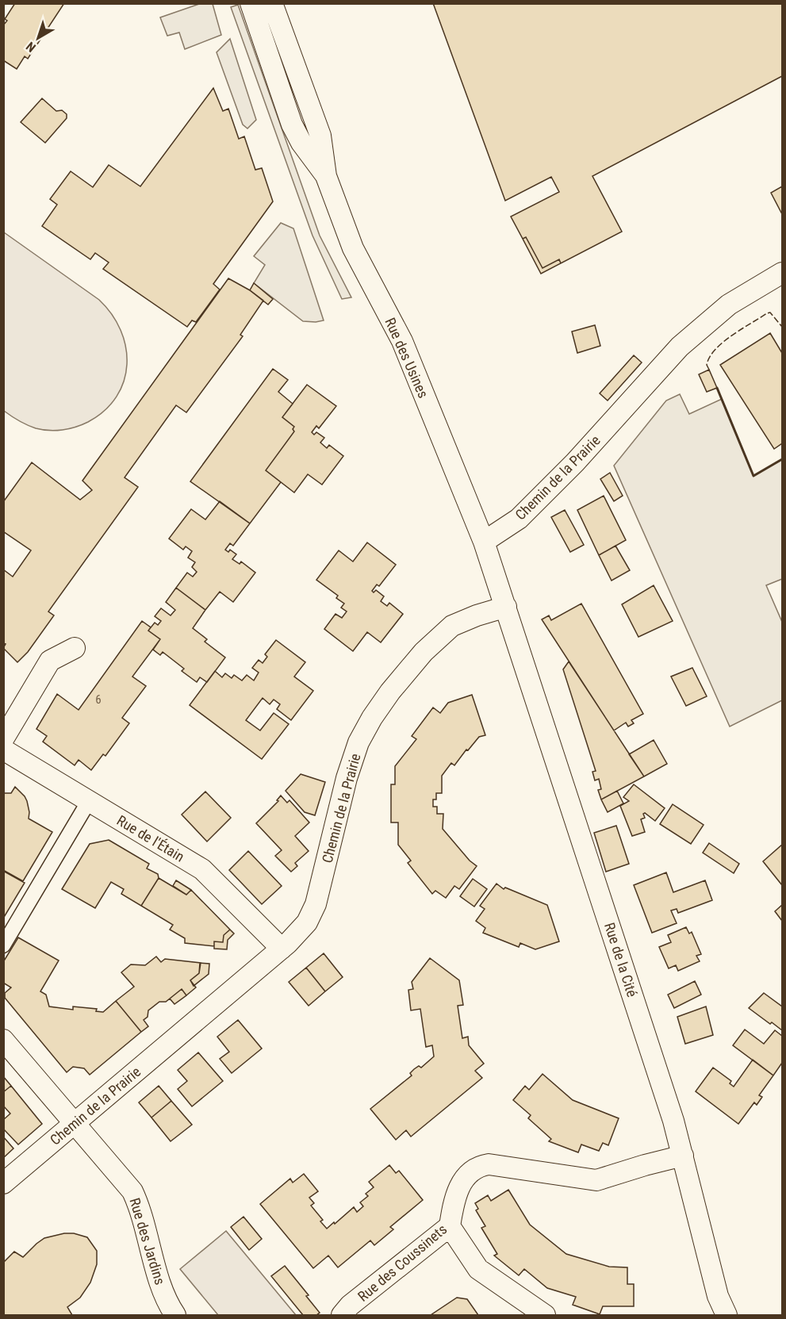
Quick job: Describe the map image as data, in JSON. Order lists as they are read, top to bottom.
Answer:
{
  "streets": {
    "street": [
      "Rue des Usines",
      "Chemin de la Prairie",
      "Rue de l'Étain",
      "Rue de la Cité",
      "Rue des Jardins",
      "Rue des Coussinets"
    ]
  },
  "crossings": [
    ["Rue des Usines", "Chemin de la Prairie"],
    ["Chemin de la Prairie", "Rue de l'Étain"],
    ["Chemin de la Prairie", "Rue de la Cité"],
    ["Chemin de la Prairie", "Rue des Jardins"],
    ["Rue de la Cité", "Rue des Coussinets"]
  ],
  "house_numbers": ["6"],
  "north": "bottom left"
}
